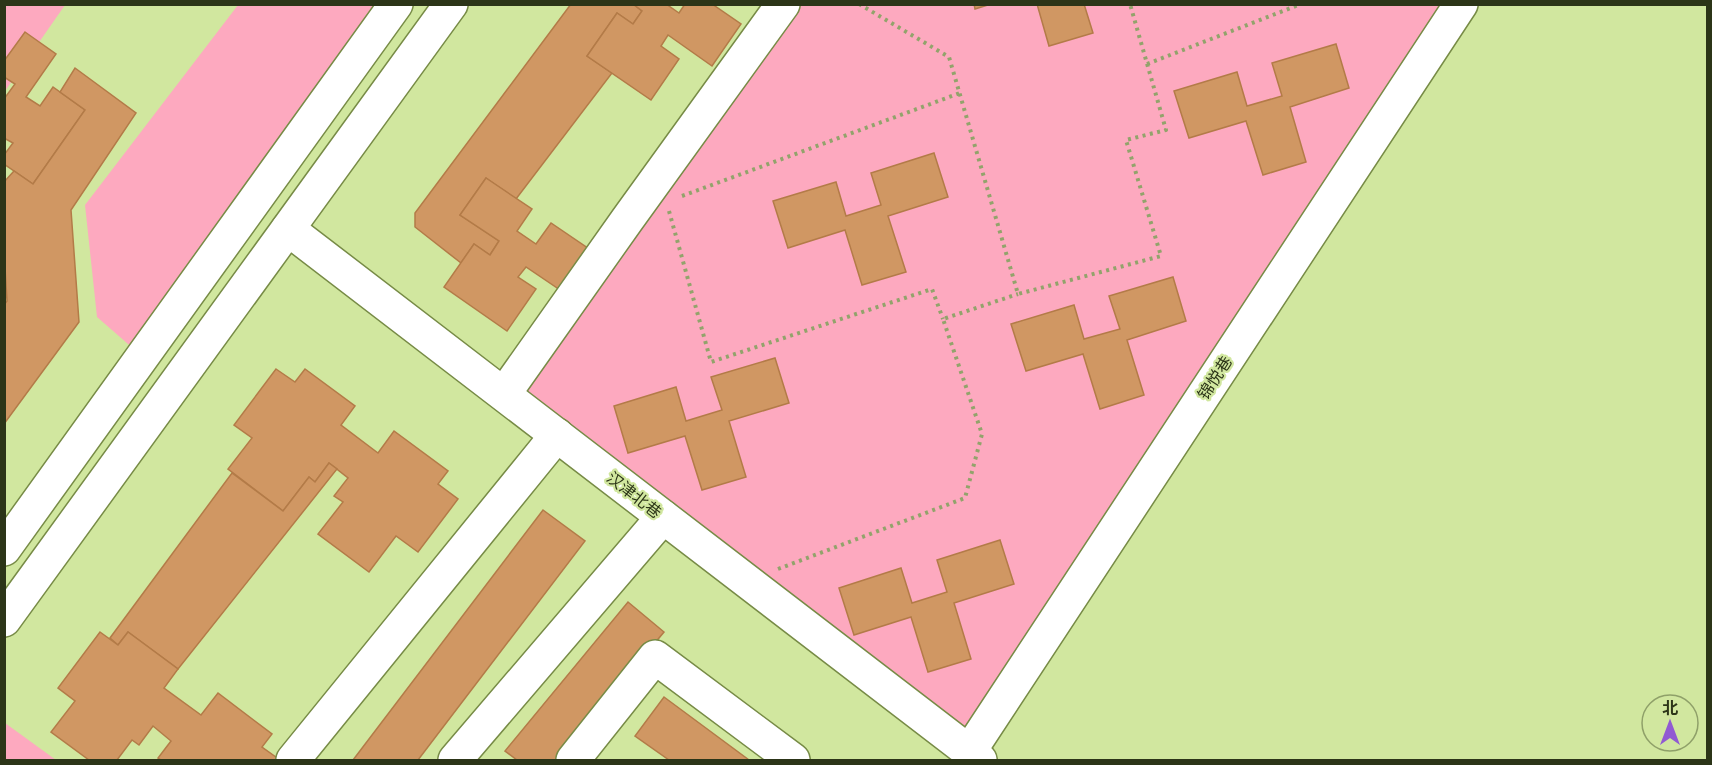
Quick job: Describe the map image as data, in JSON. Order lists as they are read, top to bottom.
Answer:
{
  "streets": {
    "street": ["锦悦巷", "汉津北巷"]
  },
  "crossings": [
    ["锦悦巷", "汉津北巷"]
  ],
  "north": "top"
}
